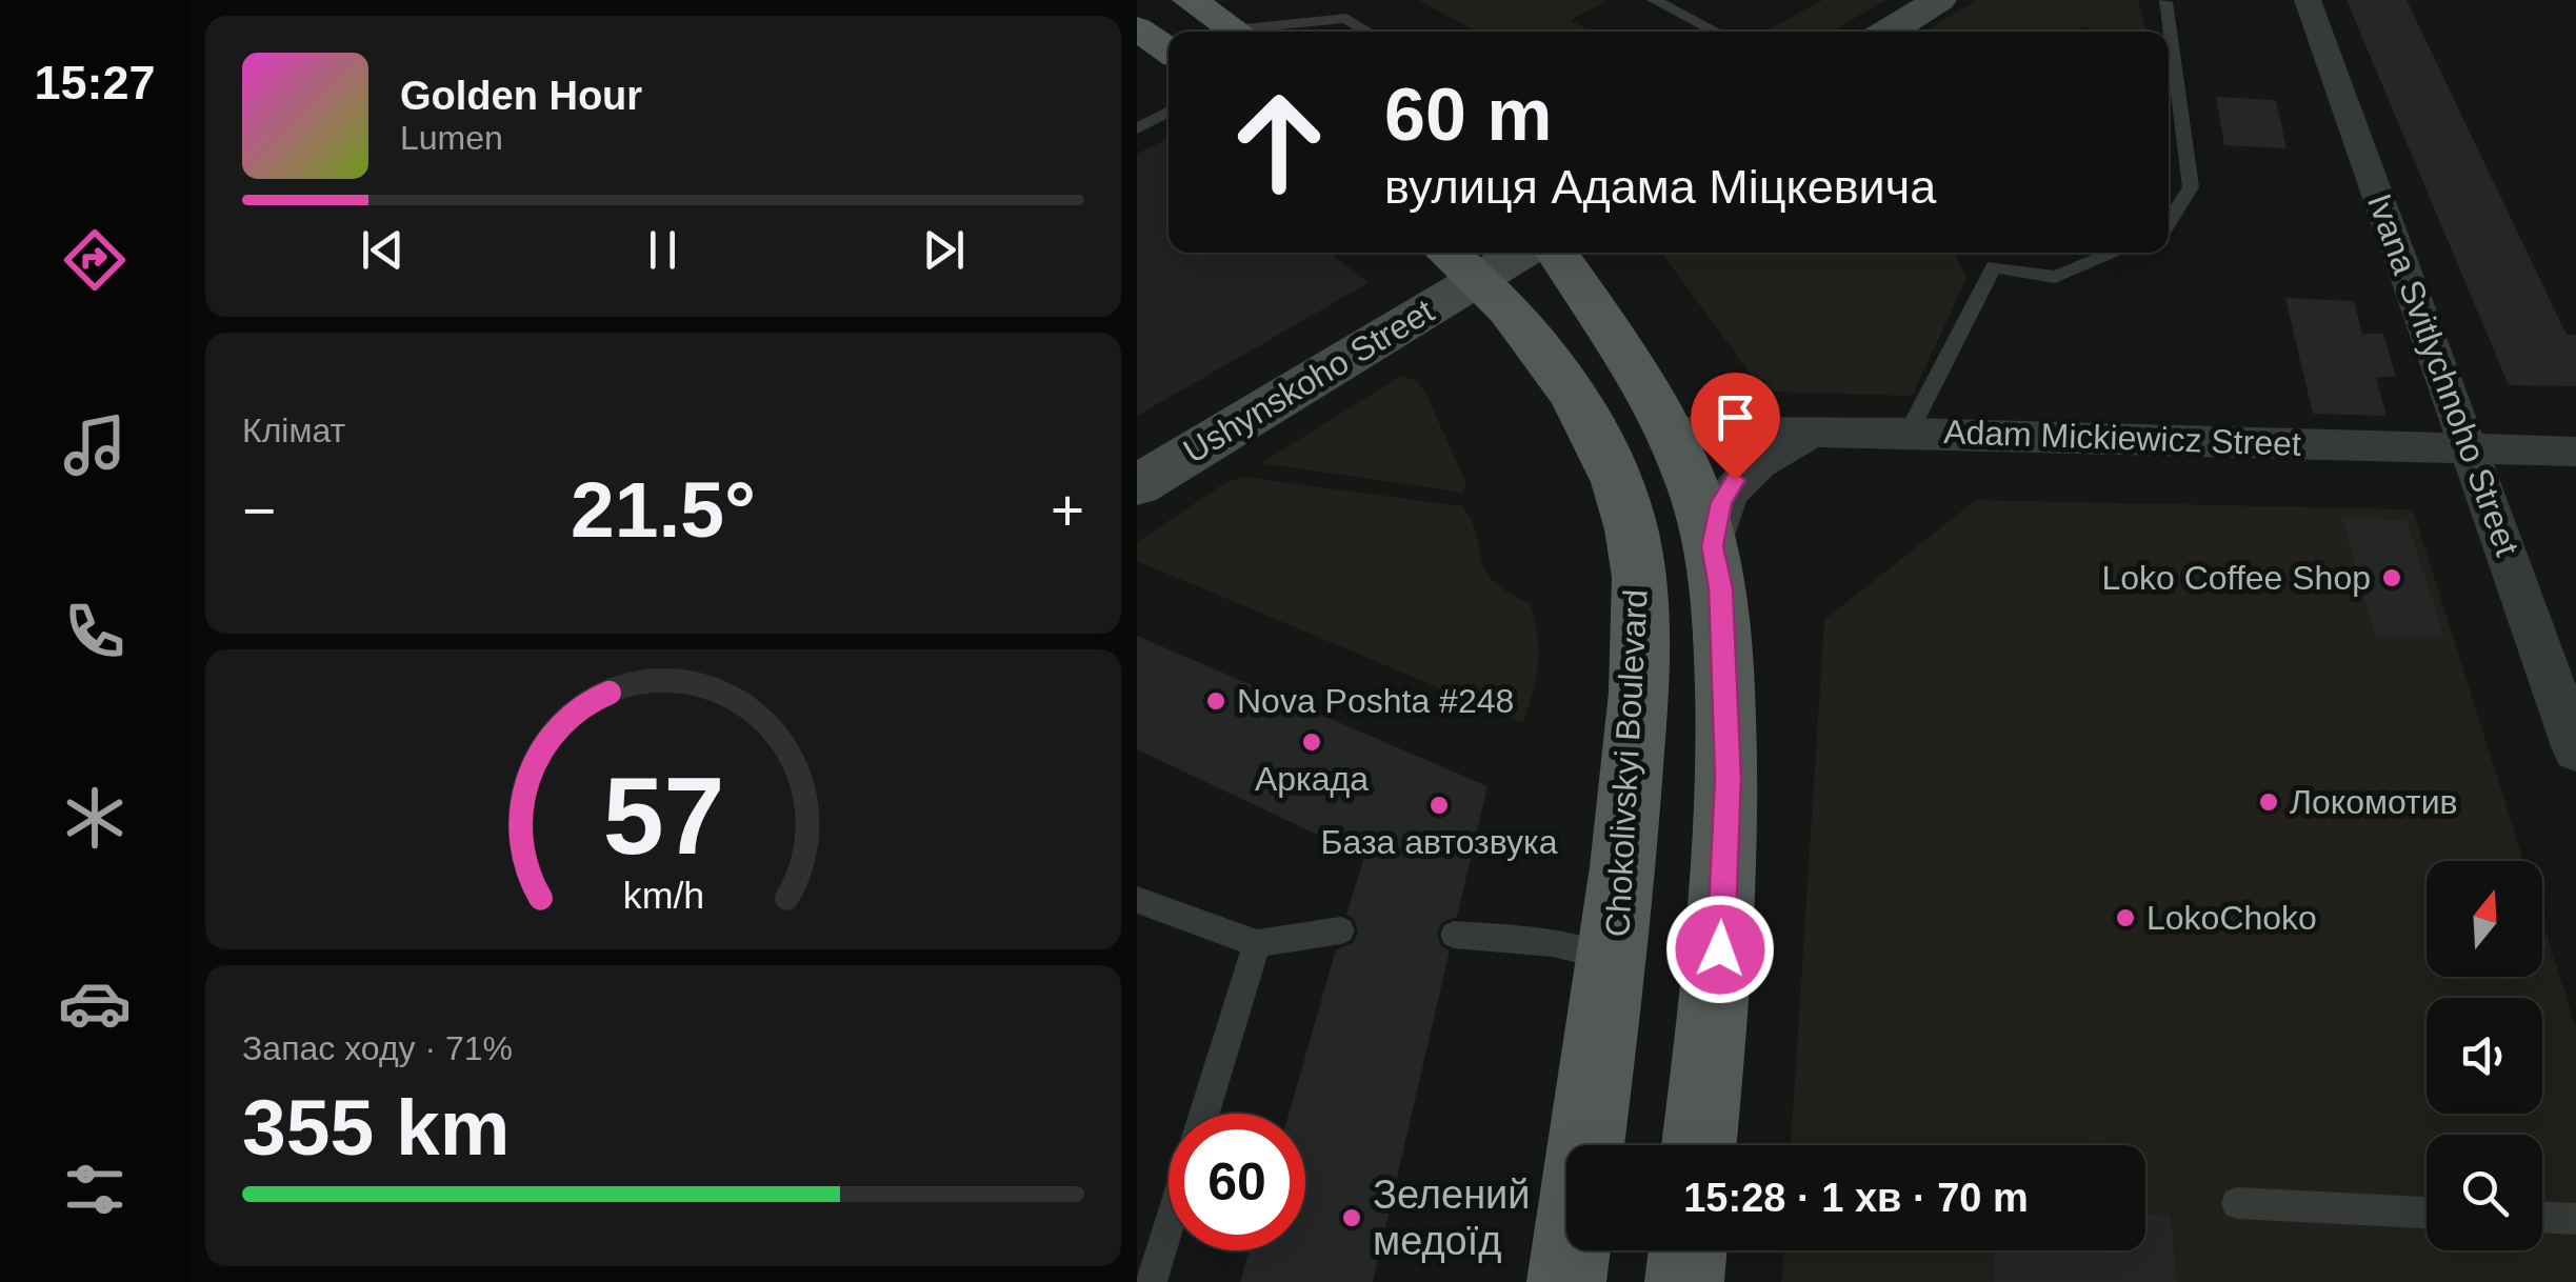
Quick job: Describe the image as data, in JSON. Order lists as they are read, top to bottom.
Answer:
{
  "streets": {
    "main road": ["Chokolivskyi Boulevard"],
    "street": ["Ivana Svitlychnoho Street", "Ushynskoho Street", "Adam Mickiewicz Street"]
  },
  "crossings": [
    ["Ivana Svitlychnoho Street", "Adam Mickiewicz Street"],
    ["Ushynskoho Street", "Chokolivskyi Boulevard"]
  ],
  "places": [
    "Loko Coffee Shop",
    "Nova Poshta #248",
    "Аркада",
    "Локомотив",
    "База автозвука",
    "LokoChoko",
    "Зелений медоїд"
  ],
  "north": "top",
  "page": {
    "tabs": "15:27",
    "turn": ["60 m", "вулиця Адама Міцкевича"],
    "song": ["Golden Hour", "Lumen"],
    "tile": [
      "Клімат",
      ["Запас ходу · 71%", "355 km"]
    ],
    "heat": ["−", "21.5°", "+"],
    "limit": "60",
    "trip": "15:28 · 1 хв · 70 m",
    "gauge": ["57", "km/h"]
  }
}
